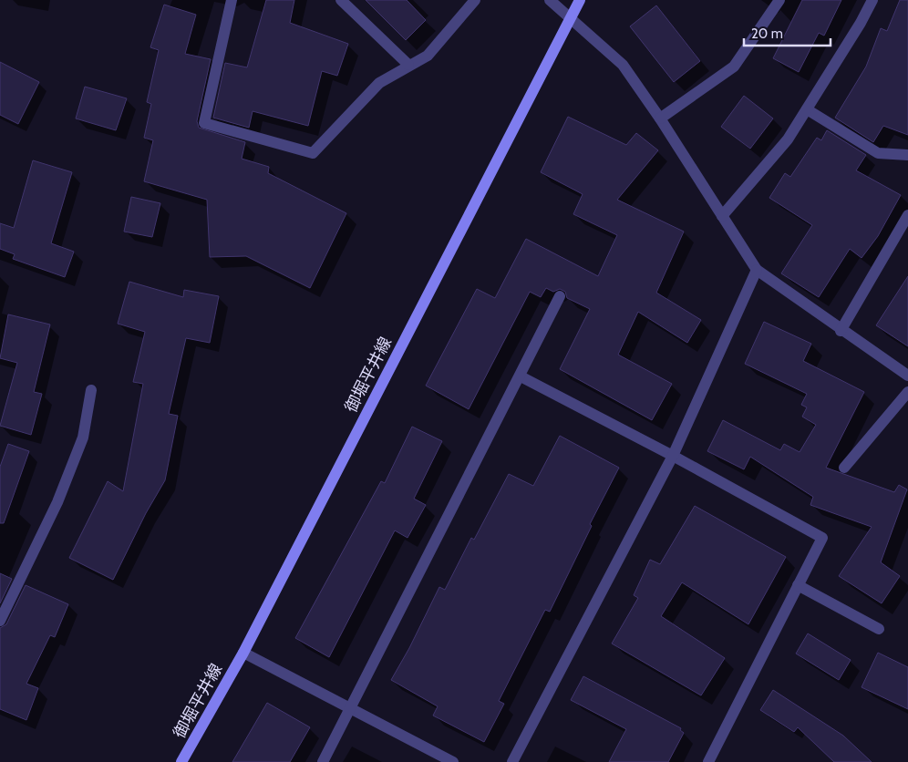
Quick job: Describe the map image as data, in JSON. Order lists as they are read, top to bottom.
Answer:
{
  "streets": {
    "street": ["御堀平井線"]
  },
  "scale_bar": "20 m"
}
